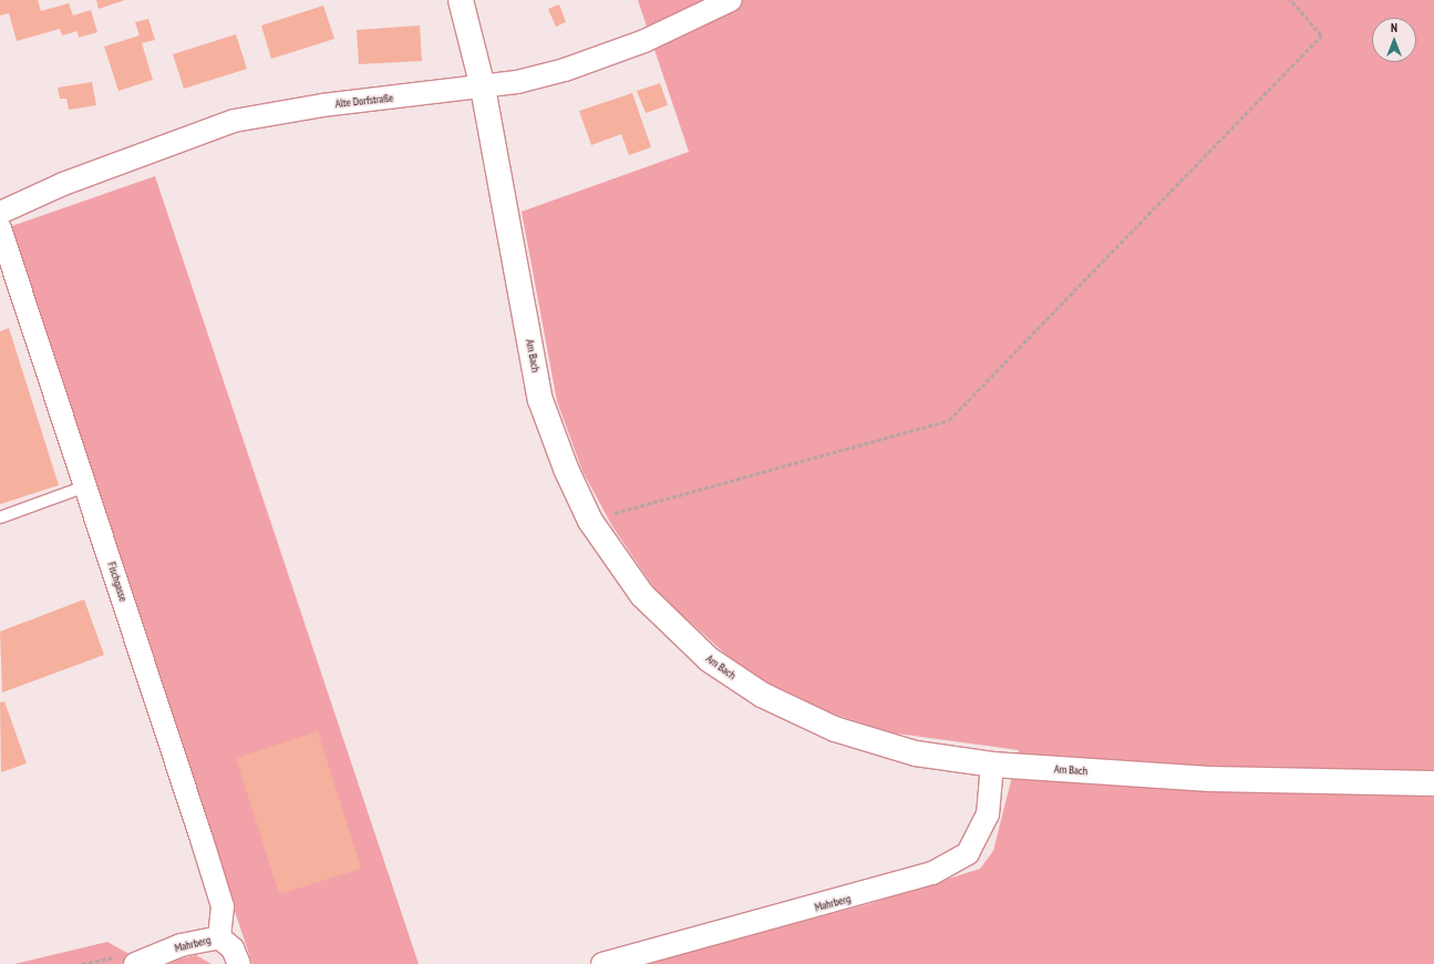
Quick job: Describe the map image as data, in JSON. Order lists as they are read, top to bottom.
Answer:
{
  "streets": {
    "street": [
      "Alte Dorfstraße",
      "Am Bach",
      "Fischgasse",
      "Mahrberg"
    ]
  },
  "crossings": [
    ["Alte Dorfstraße", "Am Bach"],
    ["Am Bach", "Mahrberg"],
    ["Fischgasse", "Mahrberg"]
  ],
  "north": "top"
}
